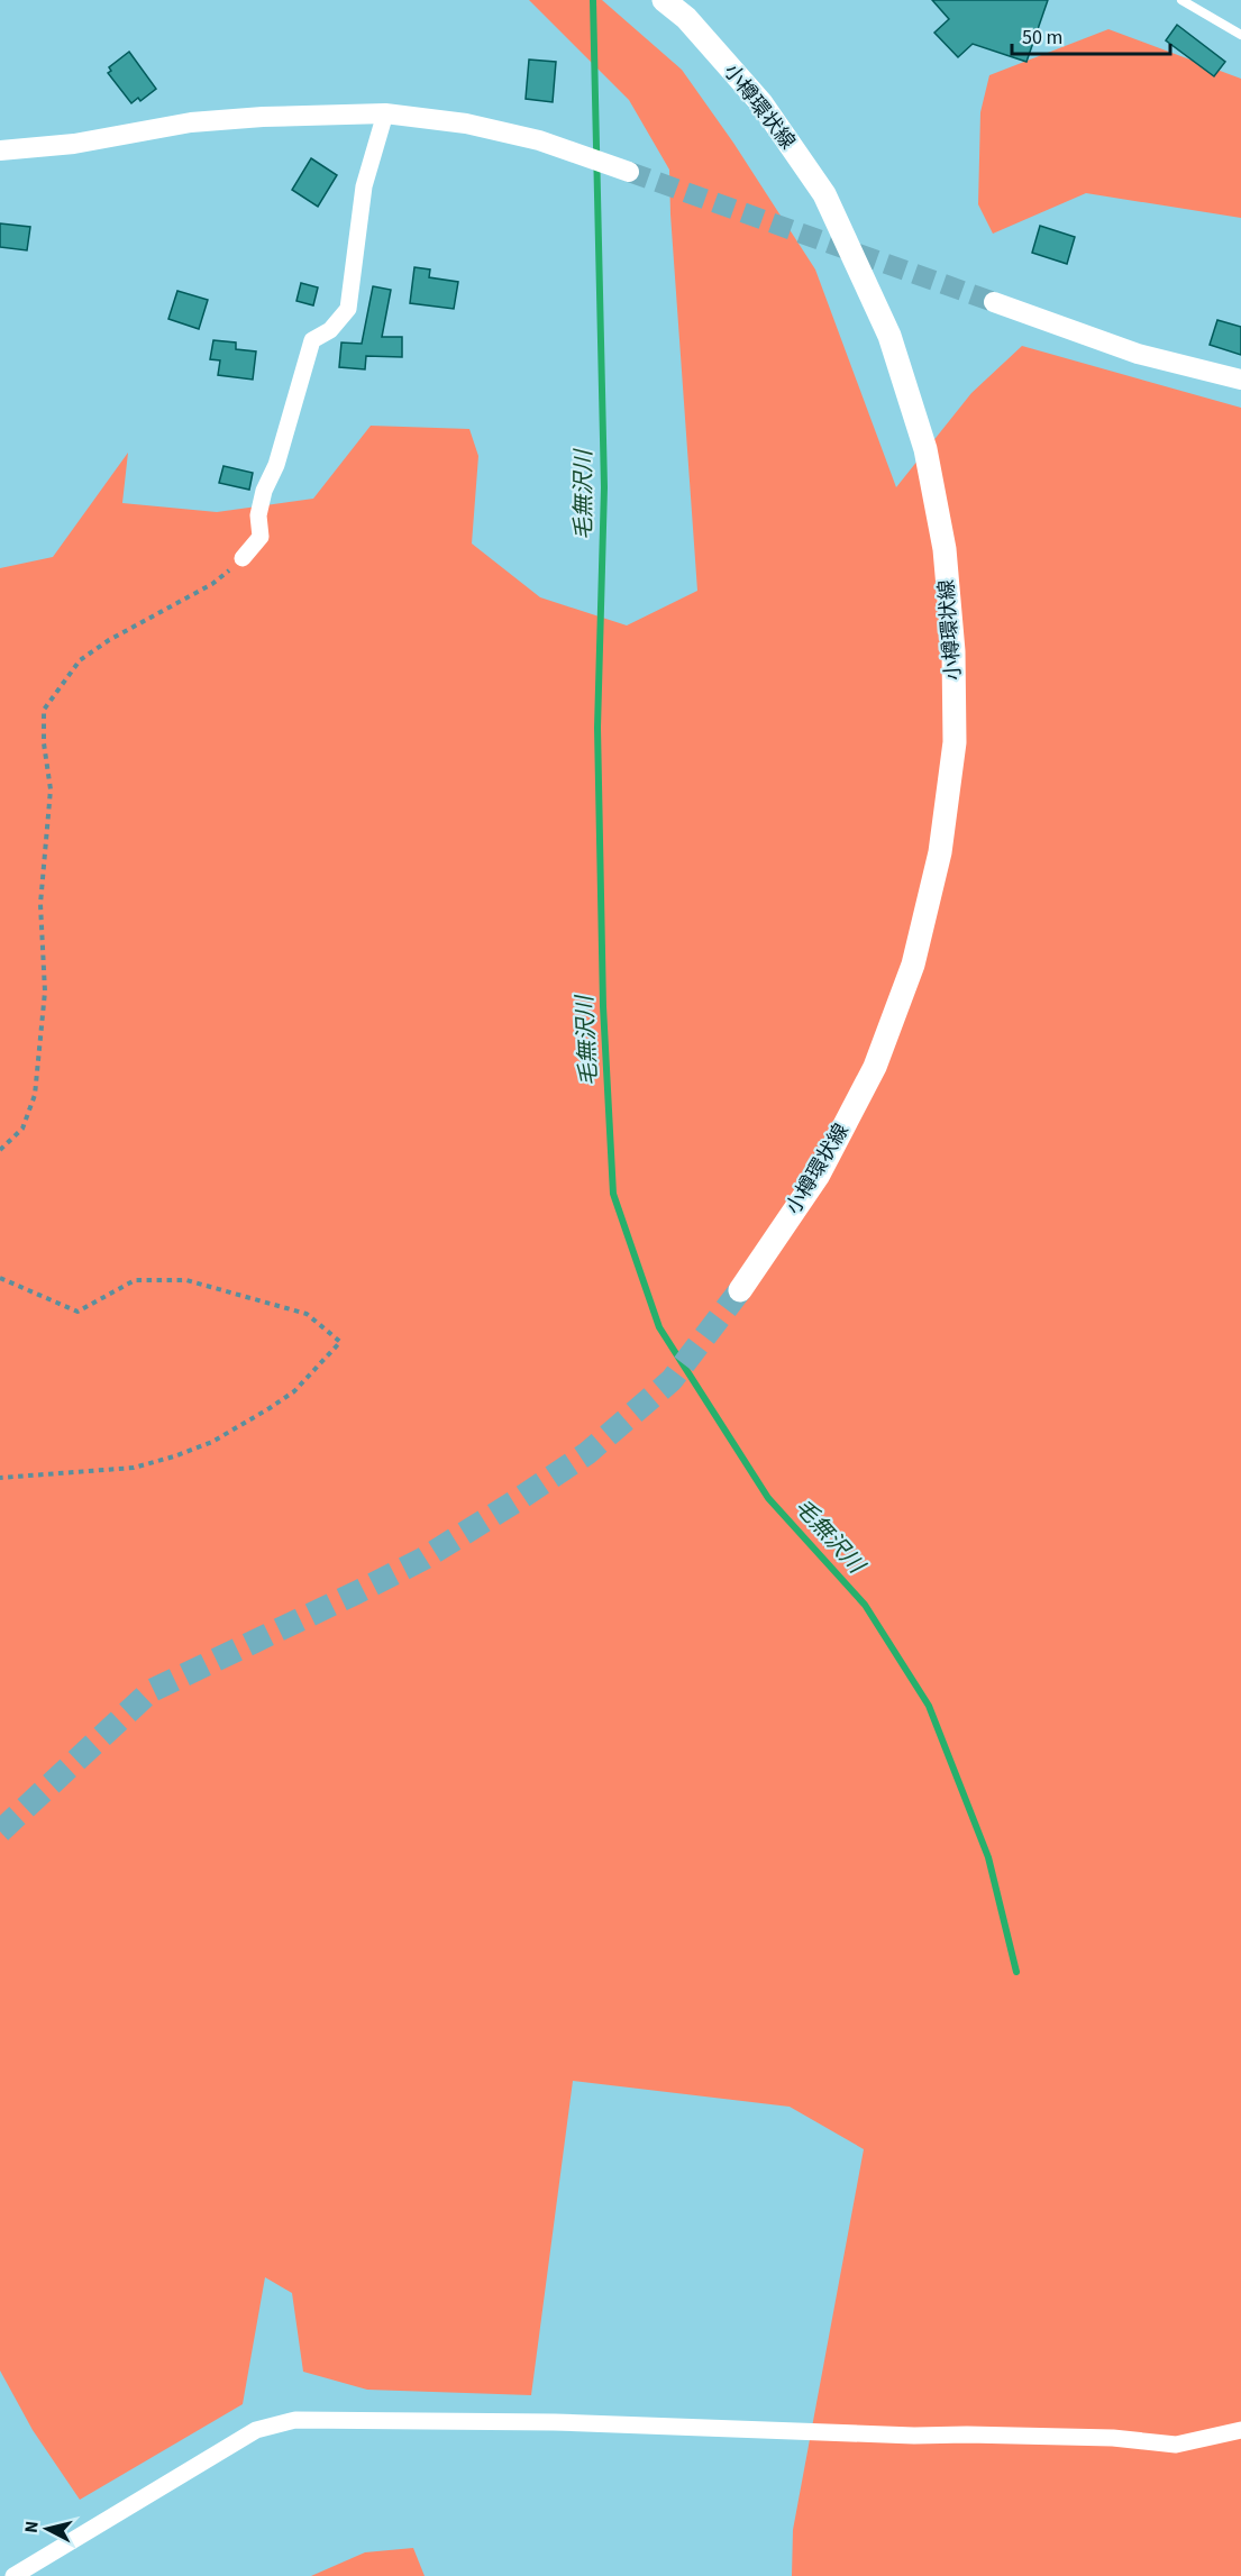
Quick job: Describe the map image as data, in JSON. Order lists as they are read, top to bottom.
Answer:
{
  "streets": {
    "main road": ["小樽環状線"]
  },
  "water": ["毛無沢川"],
  "scale_bar": "50 m",
  "north": "left"
}
